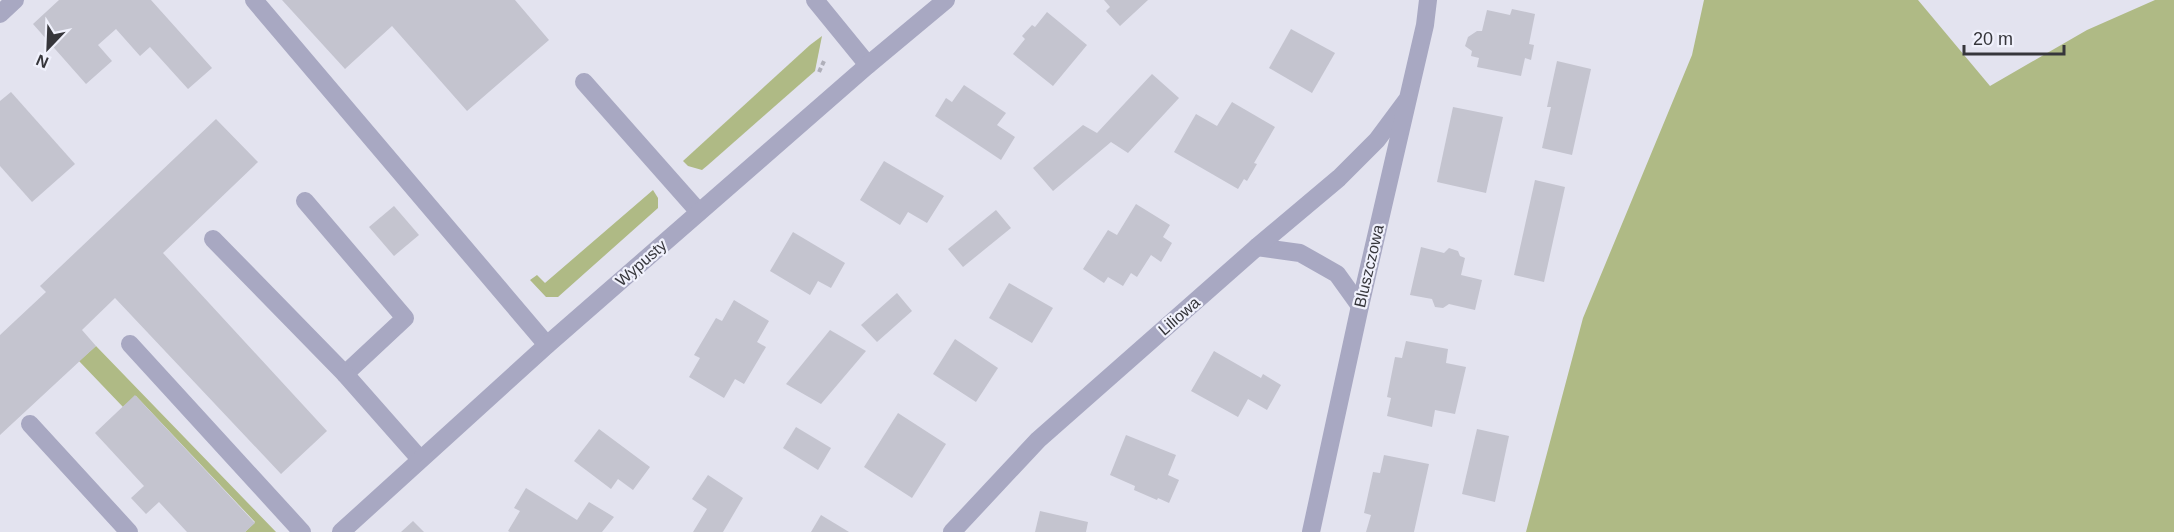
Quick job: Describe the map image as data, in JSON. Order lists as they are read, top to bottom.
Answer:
{
  "streets": {
    "street": ["Wypusty", "Bluszczowa", "Liliowa"]
  },
  "crossings": [
    ["Bluszczowa", "Liliowa"]
  ],
  "scale_bar": "20 m",
  "north": "bottom left"
}
